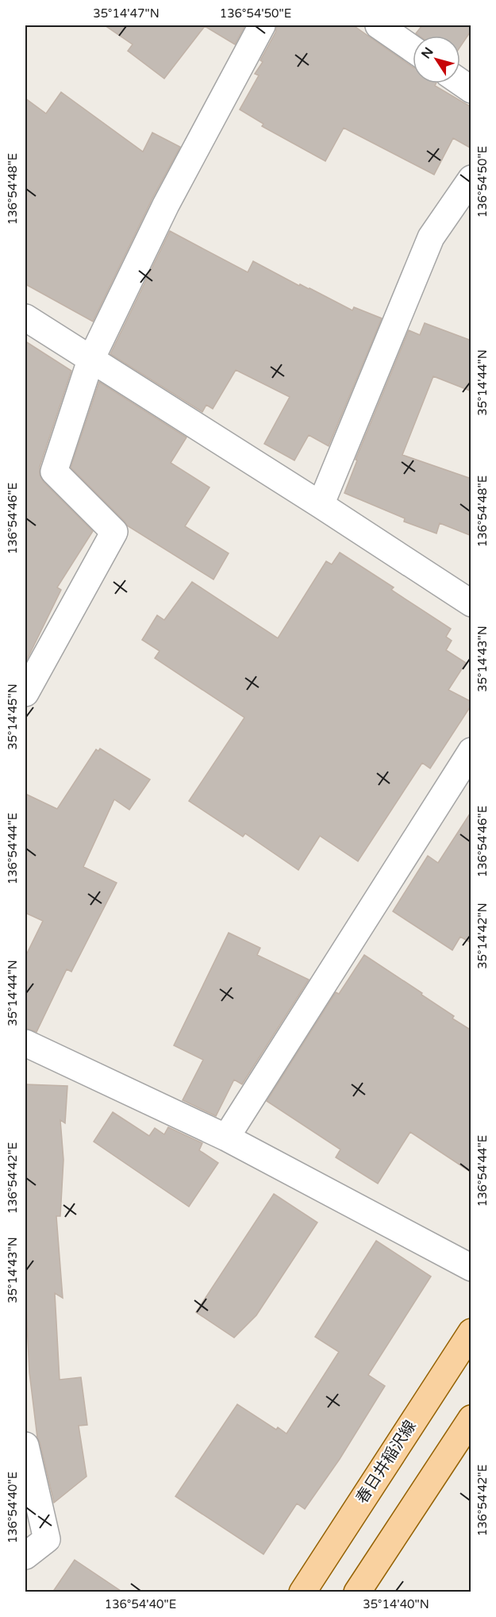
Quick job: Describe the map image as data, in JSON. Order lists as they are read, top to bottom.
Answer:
{
  "streets": {
    "main road": ["春日井稲沢線"]
  },
  "north": "top left",
  "coordinates": [
    "35°14'47\"N",
    "136°54'50\"E",
    "136°54'48\"E",
    "35°14'44\"N",
    "136°54'46\"E",
    "35°14'43\"N",
    "35°14'45\"N",
    "136°54'44\"E",
    "35°14'42\"N",
    "136°54'42\"E",
    "136°54'40\"E",
    "35°14'40\"N"
  ]
}
